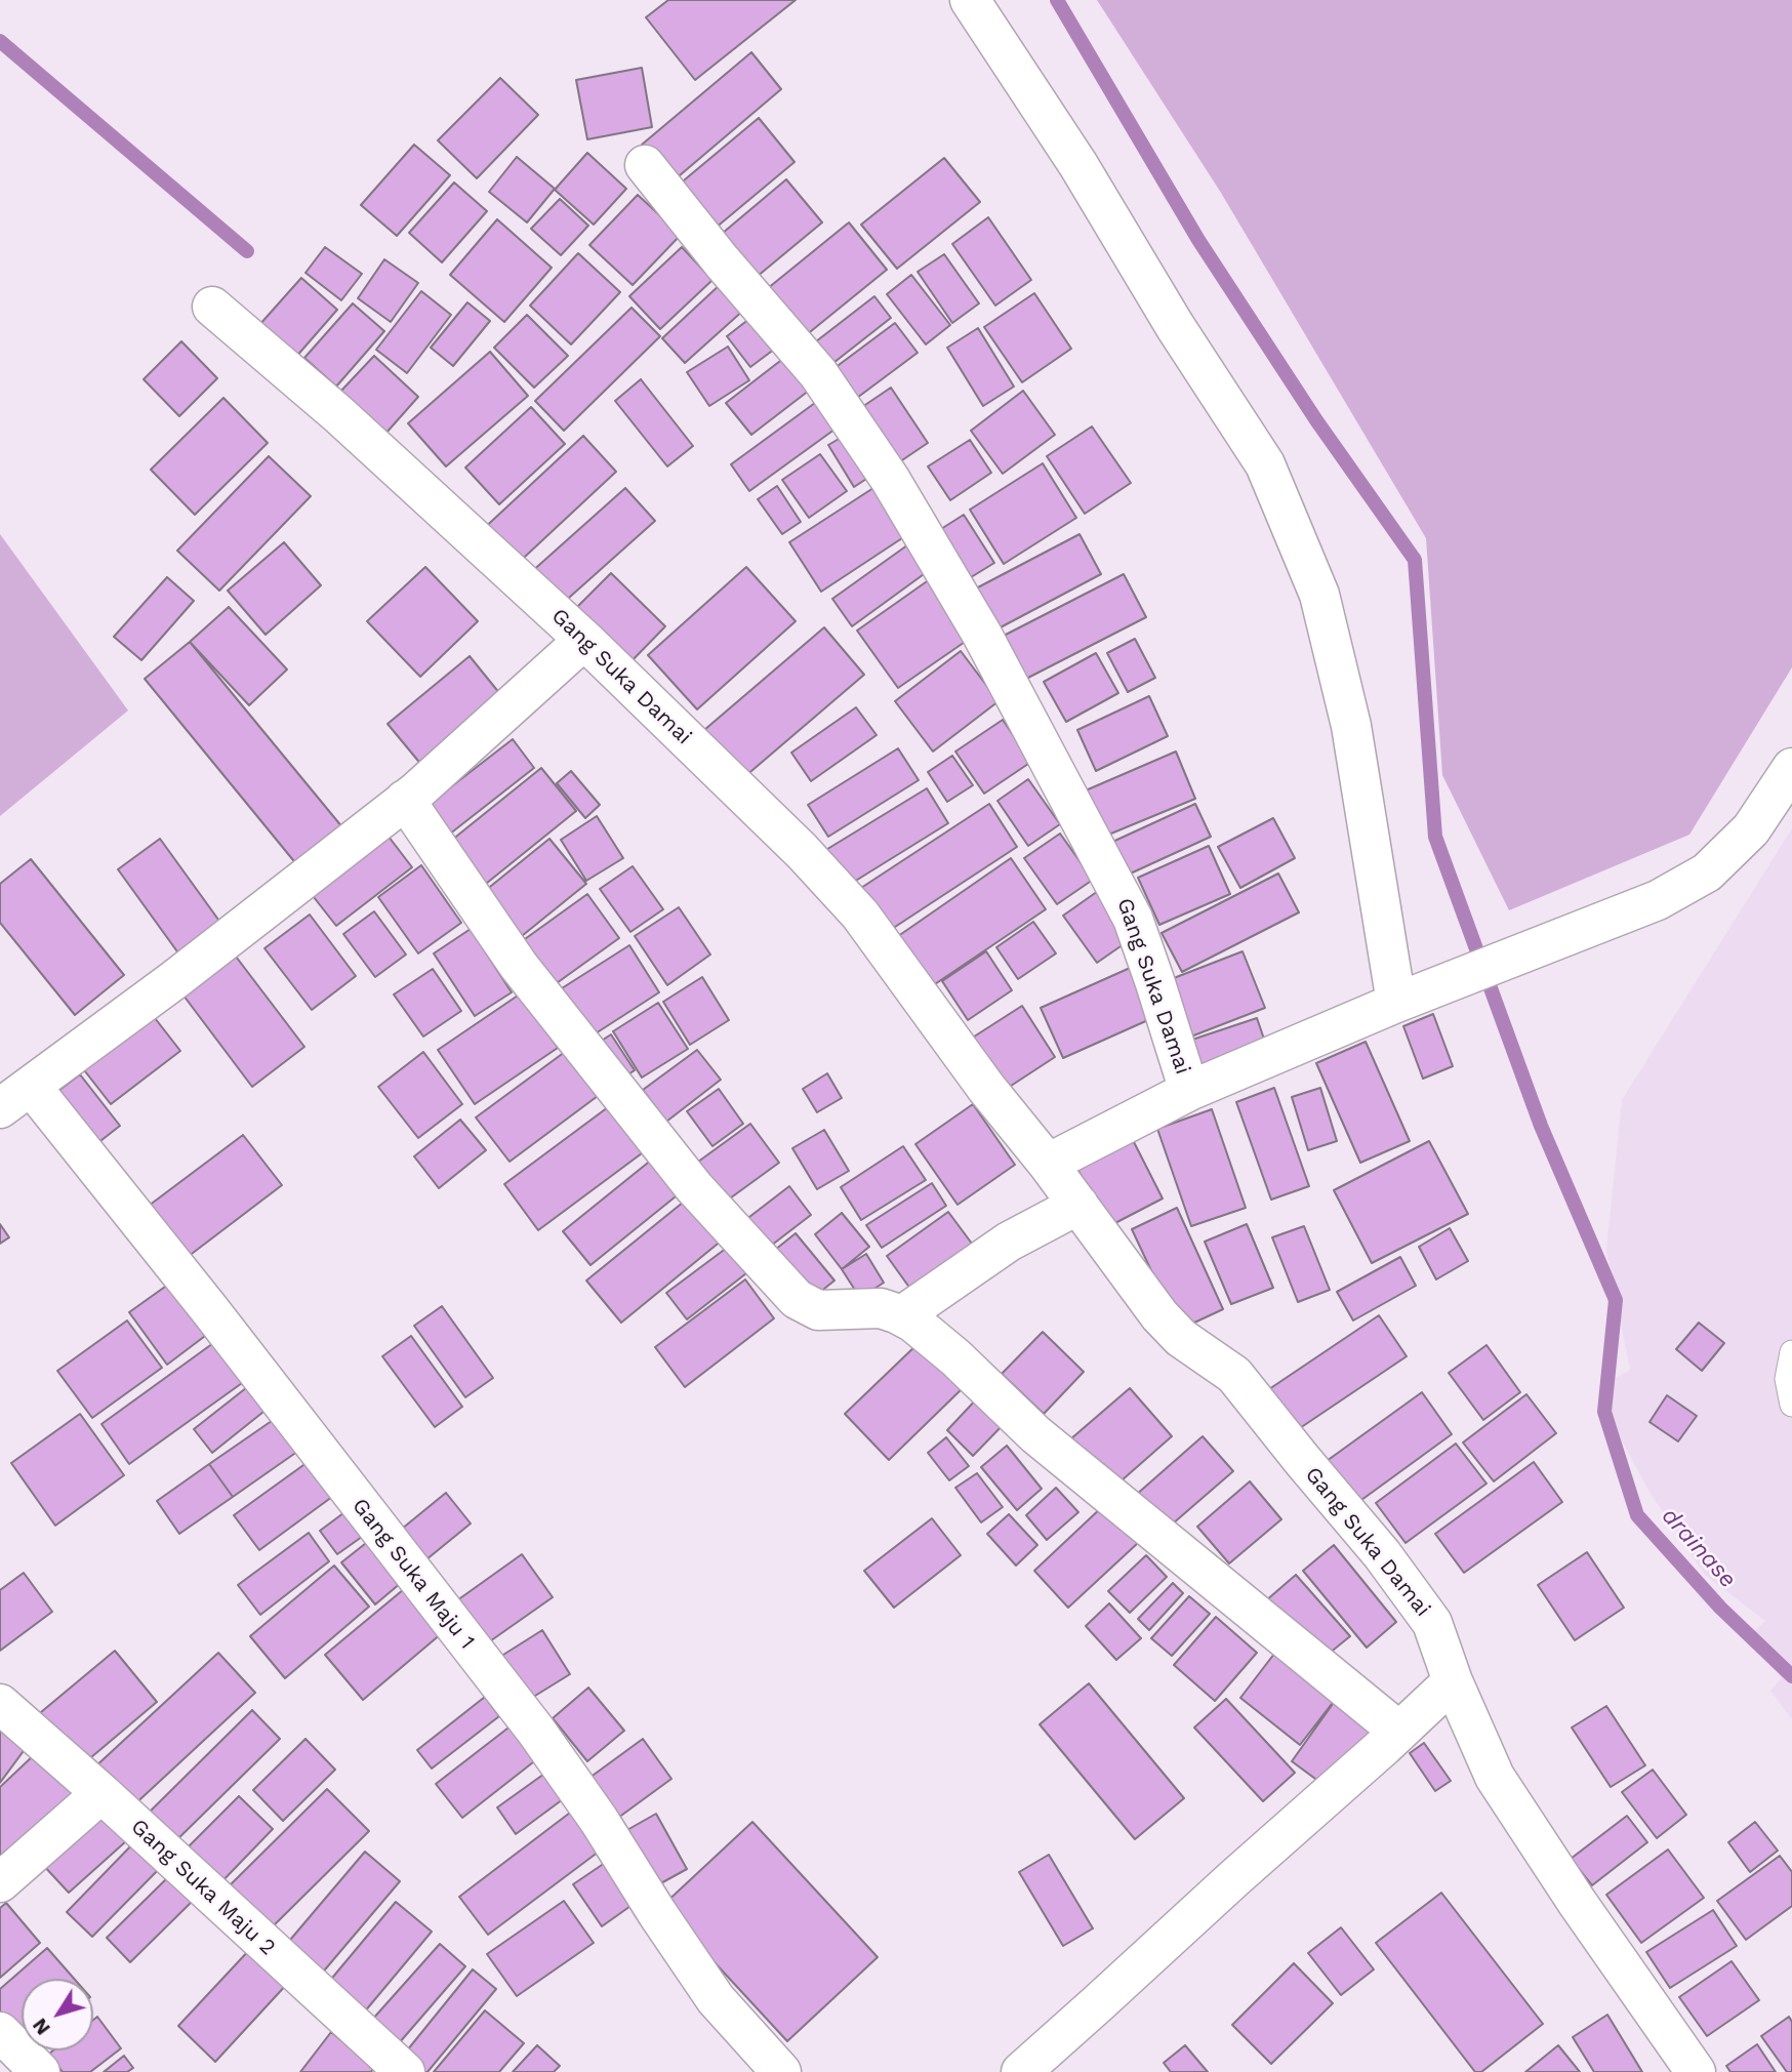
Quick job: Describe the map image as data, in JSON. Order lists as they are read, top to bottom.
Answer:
{
  "streets": {
    "street": ["Gang Suka Damai", "Gang Suka Maju 1", "Gang Suka Maju 2"]
  },
  "water": ["drainase"],
  "north": "bottom left"
}
